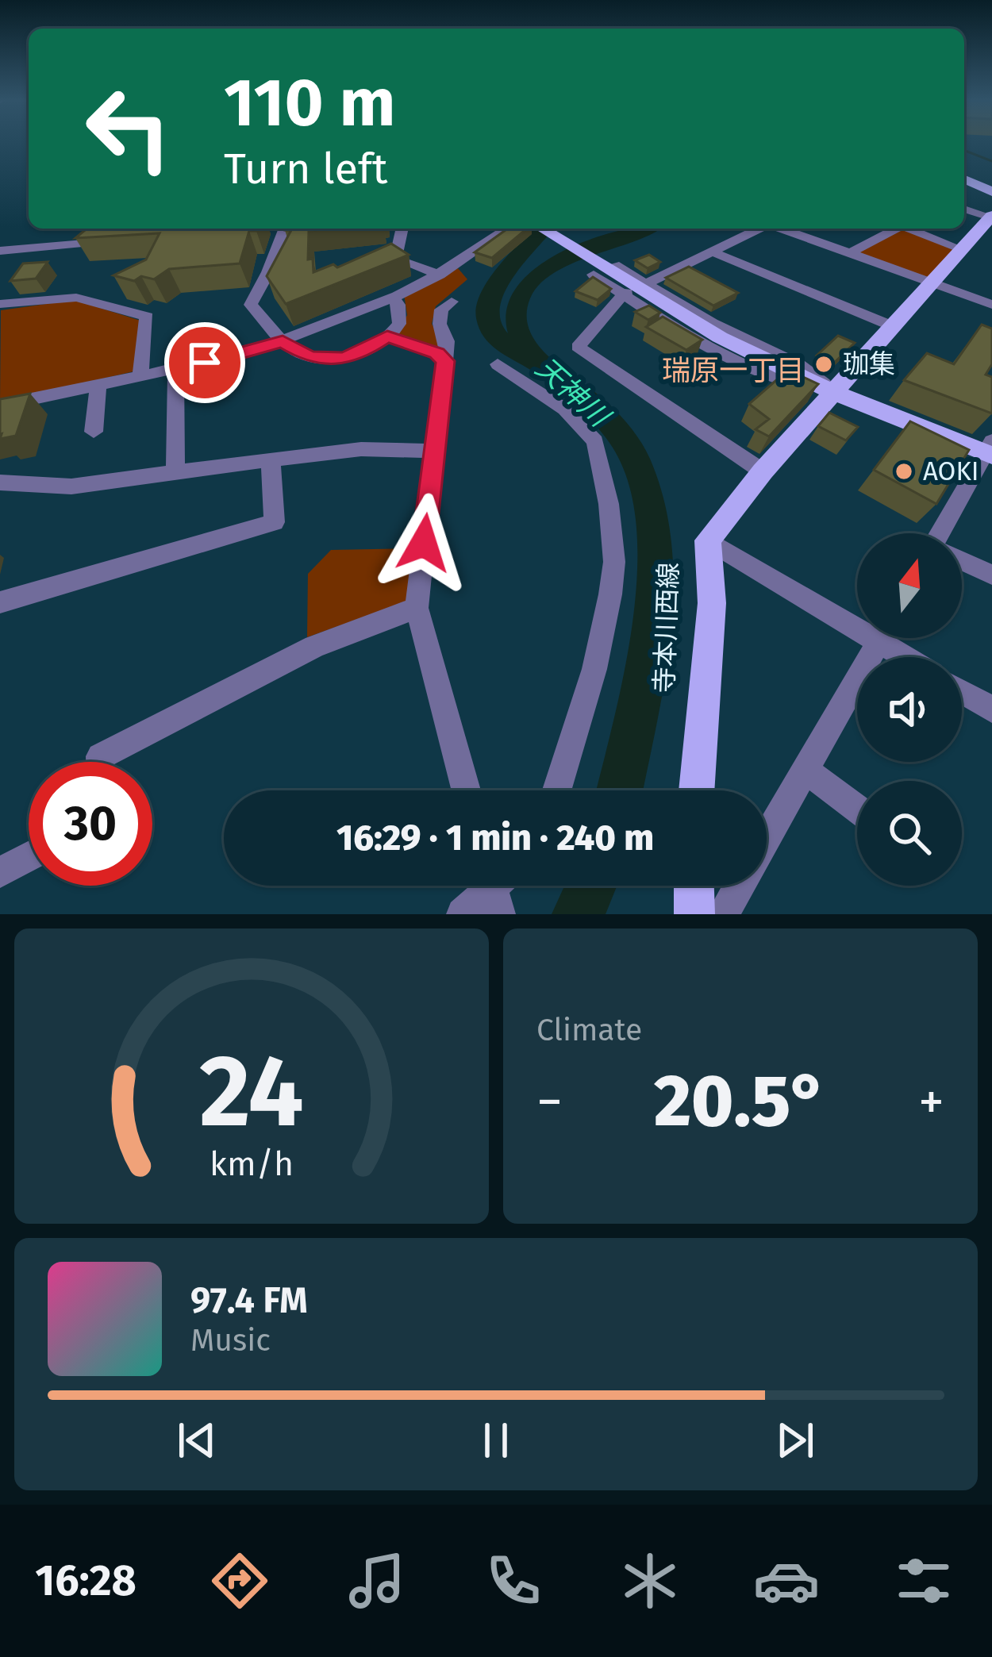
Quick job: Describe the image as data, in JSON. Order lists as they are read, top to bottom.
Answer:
{
  "streets": {
    "main road": ["寺本川西線"]
  },
  "districts": ["瑞原一丁目"],
  "water": ["天神川"],
  "places": ["珈集", "AOKI"],
  "north": "top",
  "page": {
    "turn": ["110 m", "Turn left"],
    "limit": "30",
    "trip": "16:29 · 1 min · 240 m",
    "tile": "Climate",
    "heat": ["−", "20.5°", "+"],
    "song": ["97.4 FM", "Music"],
    "tabs": "16:28",
    "gauge": ["24", "km/h"]
  }
}
